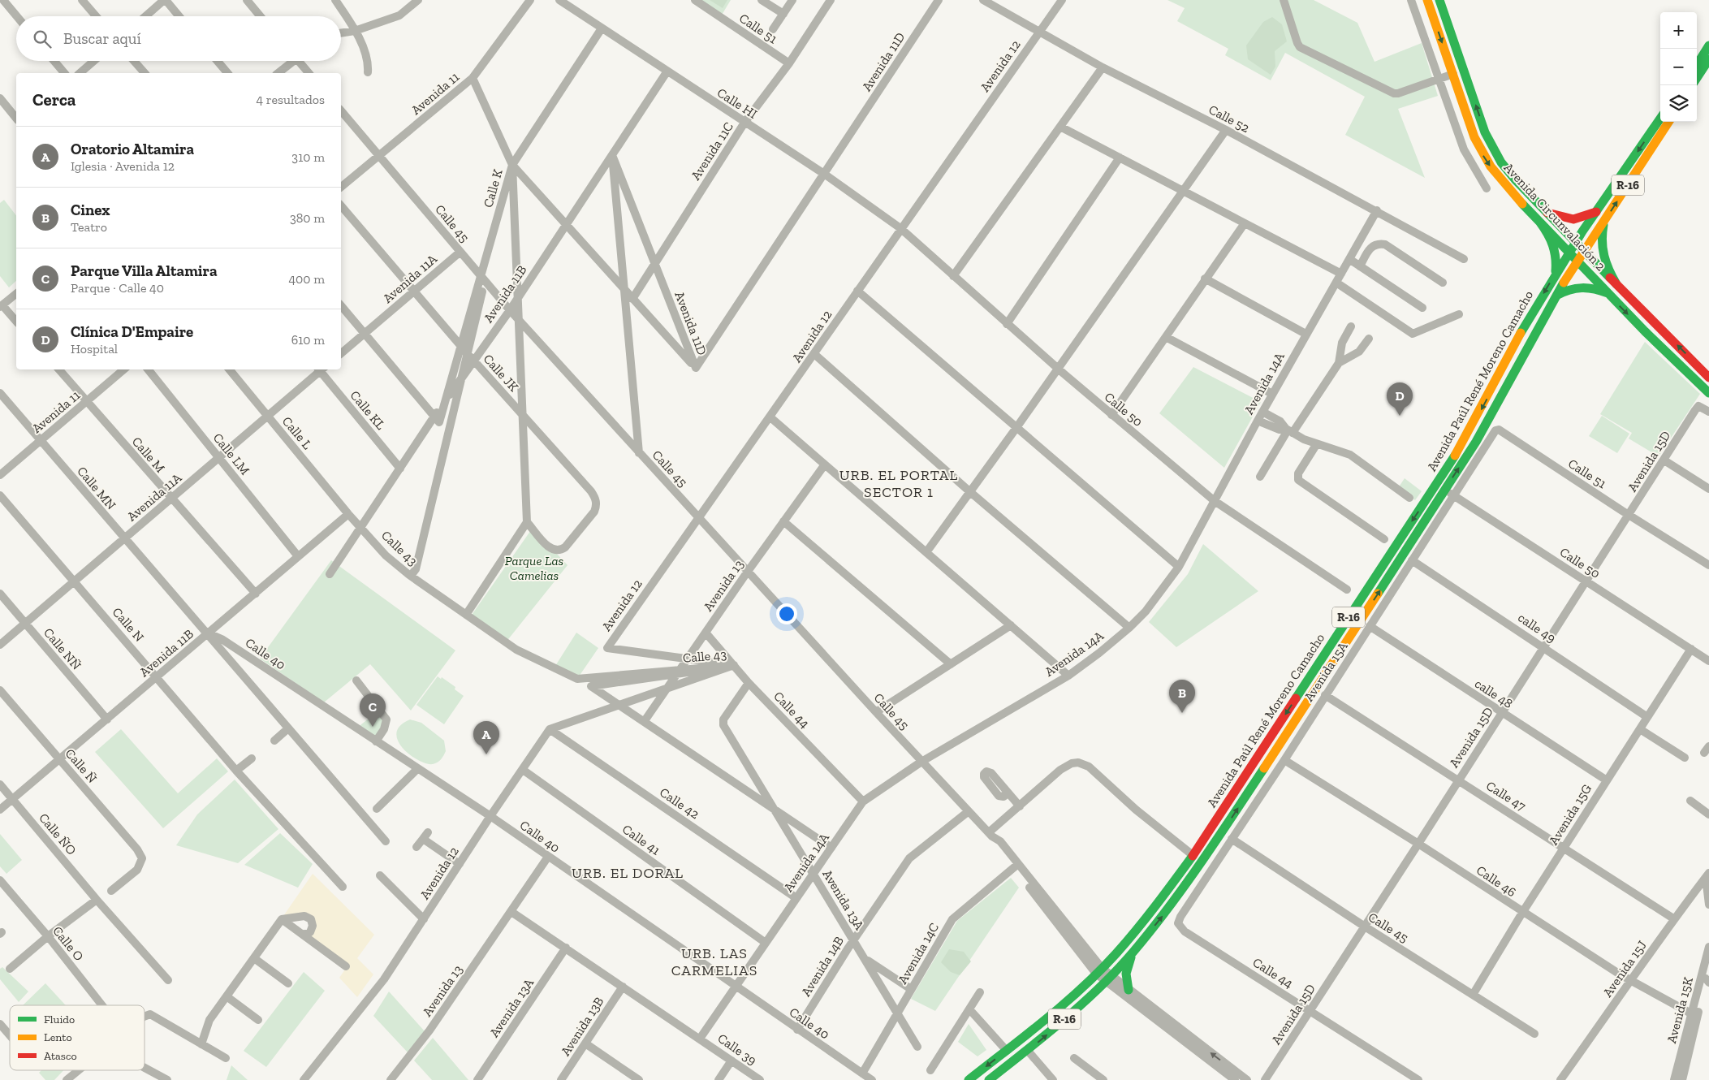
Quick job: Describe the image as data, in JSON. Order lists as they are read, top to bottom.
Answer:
{
  "streets": {
    "main road": ["R-16", "Avenida Circunvalación 2", "Avenida Paúl René Moreno Camacho"],
    "street": [
      "Calle 51",
      "Avenida 11D",
      "Avenida 12",
      "Avenida 11",
      "Calle HI",
      "Calle 52",
      "Avenida 11C",
      "Calle K",
      "Calle 45",
      "Avenida 11A",
      "Avenida 11B",
      "Calle JK",
      "Avenida 14A",
      "Calle 50",
      "Calle KL",
      "Calle L",
      "Calle LM",
      "Calle M",
      "Avenida 15D",
      "Calle MN",
      "Calle 43",
      "Avenida 13",
      "Calle N",
      "calle 49",
      "Calle NÑ",
      "Calle 40",
      "Avenida 15A",
      "calle 48",
      "Calle 44",
      "Calle Ñ",
      "Calle 47",
      "Calle 42",
      "Avenida 15G",
      "Calle ÑO",
      "Calle 41",
      "Calle 46",
      "Avenida 13A",
      "Calle O",
      "Avenida 14C",
      "Avenida 14B",
      "Avenida 15J",
      "Avenida 15K",
      "Avenida 13B",
      "Calle 39"
    ]
  },
  "crossings": [
    ["Calle 51", "Avenida 11C"],
    ["Calle 51", "Avenida 15D"],
    ["Calle 51", "Avenida 15A"],
    ["Avenida 11D", "Calle HI"],
    ["Avenida 11D", "Avenida 11B"],
    ["Avenida 12", "Calle HI"],
    ["Avenida 12", "Calle 52"],
    ["Avenida 12", "Calle 45"],
    ["Avenida 12", "Calle 50"],
    ["Avenida 12", "Calle 43"],
    ["Avenida 12", "Calle 40"],
    ["Avenida 12", "Calle 44"],
    ["Avenida 12", "Calle 42"],
    ["Avenida 12", "Calle 41"],
    ["Avenida 11", "Calle 45"],
    ["Avenida 11", "Calle M"],
    ["Avenida 11", "Calle MN"],
    ["Calle HI", "Avenida 11C"],
    ["Calle HI", "Avenida 11B"],
    ["Calle HI", "Calle 50"],
    ["Calle 52", "Avenida 14A"],
    ["R-16", "Avenida Circunvalación 2"],
    ["R-16", "Avenida Paúl René Moreno Camacho"],
    ["Calle K", "Avenida 11B"],
    ["Calle K", "Calle JK"],
    ["Avenida Circunvalación 2", "Avenida Paúl René Moreno Camacho"],
    ["Calle 45", "Avenida 11A"],
    ["Calle 45", "Avenida 11B"],
    ["Calle 45", "Avenida Paúl René Moreno Camacho"],
    ["Calle 45", "Avenida 14A"],
    ["Calle 45", "Avenida 15D"],
    ["Calle 45", "Avenida 13"],
    ["Calle 45", "Avenida 15A"],
    ["Calle 45", "Avenida 15G"],
    ["Calle 45", "Avenida 14C"],
    ["Calle 45", "Avenida 14B"],
    ["Avenida 11A", "Calle JK"],
    ["Avenida 11A", "Calle L"],
    ["Avenida 11A", "Calle LM"],
    ["Avenida 11A", "Calle M"],
    ["Avenida 11A", "Calle MN"],
    ["Avenida 11A", "Calle N"],
    ["Avenida 11A", "Calle NÑ"],
    ["Avenida 11B", "Calle JK"],
    ["Avenida 11B", "Calle KL"],
    ["Avenida 11B", "Calle L"],
    ["Avenida 11B", "Calle LM"],
    ["Avenida 11B", "Calle M"],
    ["Avenida 11B", "Calle MN"],
    ["Avenida 11B", "Calle 43"],
    ["Avenida 11B", "Calle N"],
    ["Avenida 11B", "Calle NÑ"],
    ["Avenida 11B", "Calle 40"],
    ["Avenida 11B", "Calle Ñ"],
    ["Avenida 11B", "Calle ÑO"],
    ["Avenida Paúl René Moreno Camacho", "Calle 50"],
    ["Avenida 14A", "Calle 50"],
    ["Avenida 14A", "Calle 43"],
    ["Avenida 14A", "Calle 40"],
    ["Avenida 14A", "Calle 44"],
    ["Avenida 14A", "Calle 42"],
    ["Avenida 14A", "Calle 41"],
    ["Avenida 14A", "Calle 39"],
    ["Calle 50", "Avenida 15D"],
    ["Calle 50", "Avenida 15A"],
    ["Calle 50", "Avenida 15G"],
    ["Calle L", "Calle 43"],
    ["Avenida 15D", "calle 49"],
    ["Avenida 15D", "calle 48"],
    ["Avenida 15D", "Calle 44"],
    ["Avenida 15D", "Calle 47"],
    ["Avenida 15D", "Calle 46"],
    ["Calle MN", "Calle 40"],
    ["Calle 43", "Avenida 13"],
    ["Calle 43", "Calle 44"],
    ["Avenida 13", "Calle 40"],
    ["Avenida 13", "Calle 44"],
    ["Avenida 13", "Calle 39"],
    ["calle 49", "Avenida 15A"],
    ["calle 49", "Avenida 15G"],
    ["Calle 40", "Avenida 14C"],
    ["Calle 40", "Avenida 14B"],
    ["Avenida 15A", "calle 48"],
    ["Avenida 15A", "Calle 44"],
    ["Avenida 15A", "Calle 47"],
    ["Avenida 15A", "Calle 46"],
    ["calle 48", "Avenida 15G"],
    ["Calle 44", "Avenida 13A"],
    ["Calle 47", "Avenida 15G"],
    ["Calle 47", "Avenida 15J"],
    ["Avenida 15G", "Calle 46"],
    ["Calle 46", "Avenida 15J"],
    ["Calle 46", "Avenida 15K"],
    ["Avenida 13A", "Calle 39"],
    ["Avenida 13B", "Calle 39"]
  ],
  "districts": ["URB. EL PORTAL SECTOR 1", "URB. EL DORAL", "URB. LAS CARMELIAS"],
  "parks": ["Parque Las Camelias"],
  "legend": ["Fluido", "Lento", "Atasco"],
  "page": {
    "map_buttons": ["+", "−"],
    "search": "Buscar aquí",
    "heading": ["Cerca", "4 resultados"],
    "list": [
      {
        "mark": "A",
        "name": "Oratorio Altamira",
        "note": "Iglesia · Avenida 12",
        "value": "310 m"
      },
      {
        "mark": "B",
        "name": "Cinex",
        "note": "Teatro",
        "value": "380 m"
      },
      {
        "mark": "C",
        "name": "Parque Villa Altamira",
        "note": "Parque · Calle 40",
        "value": "400 m"
      },
      {
        "mark": "D",
        "name": "Clínica D'Empaire",
        "note": "Hospital",
        "value": "610 m"
      }
    ],
    "pins": [
      "D",
      "B",
      "C",
      "A"
    ]
  }
}
